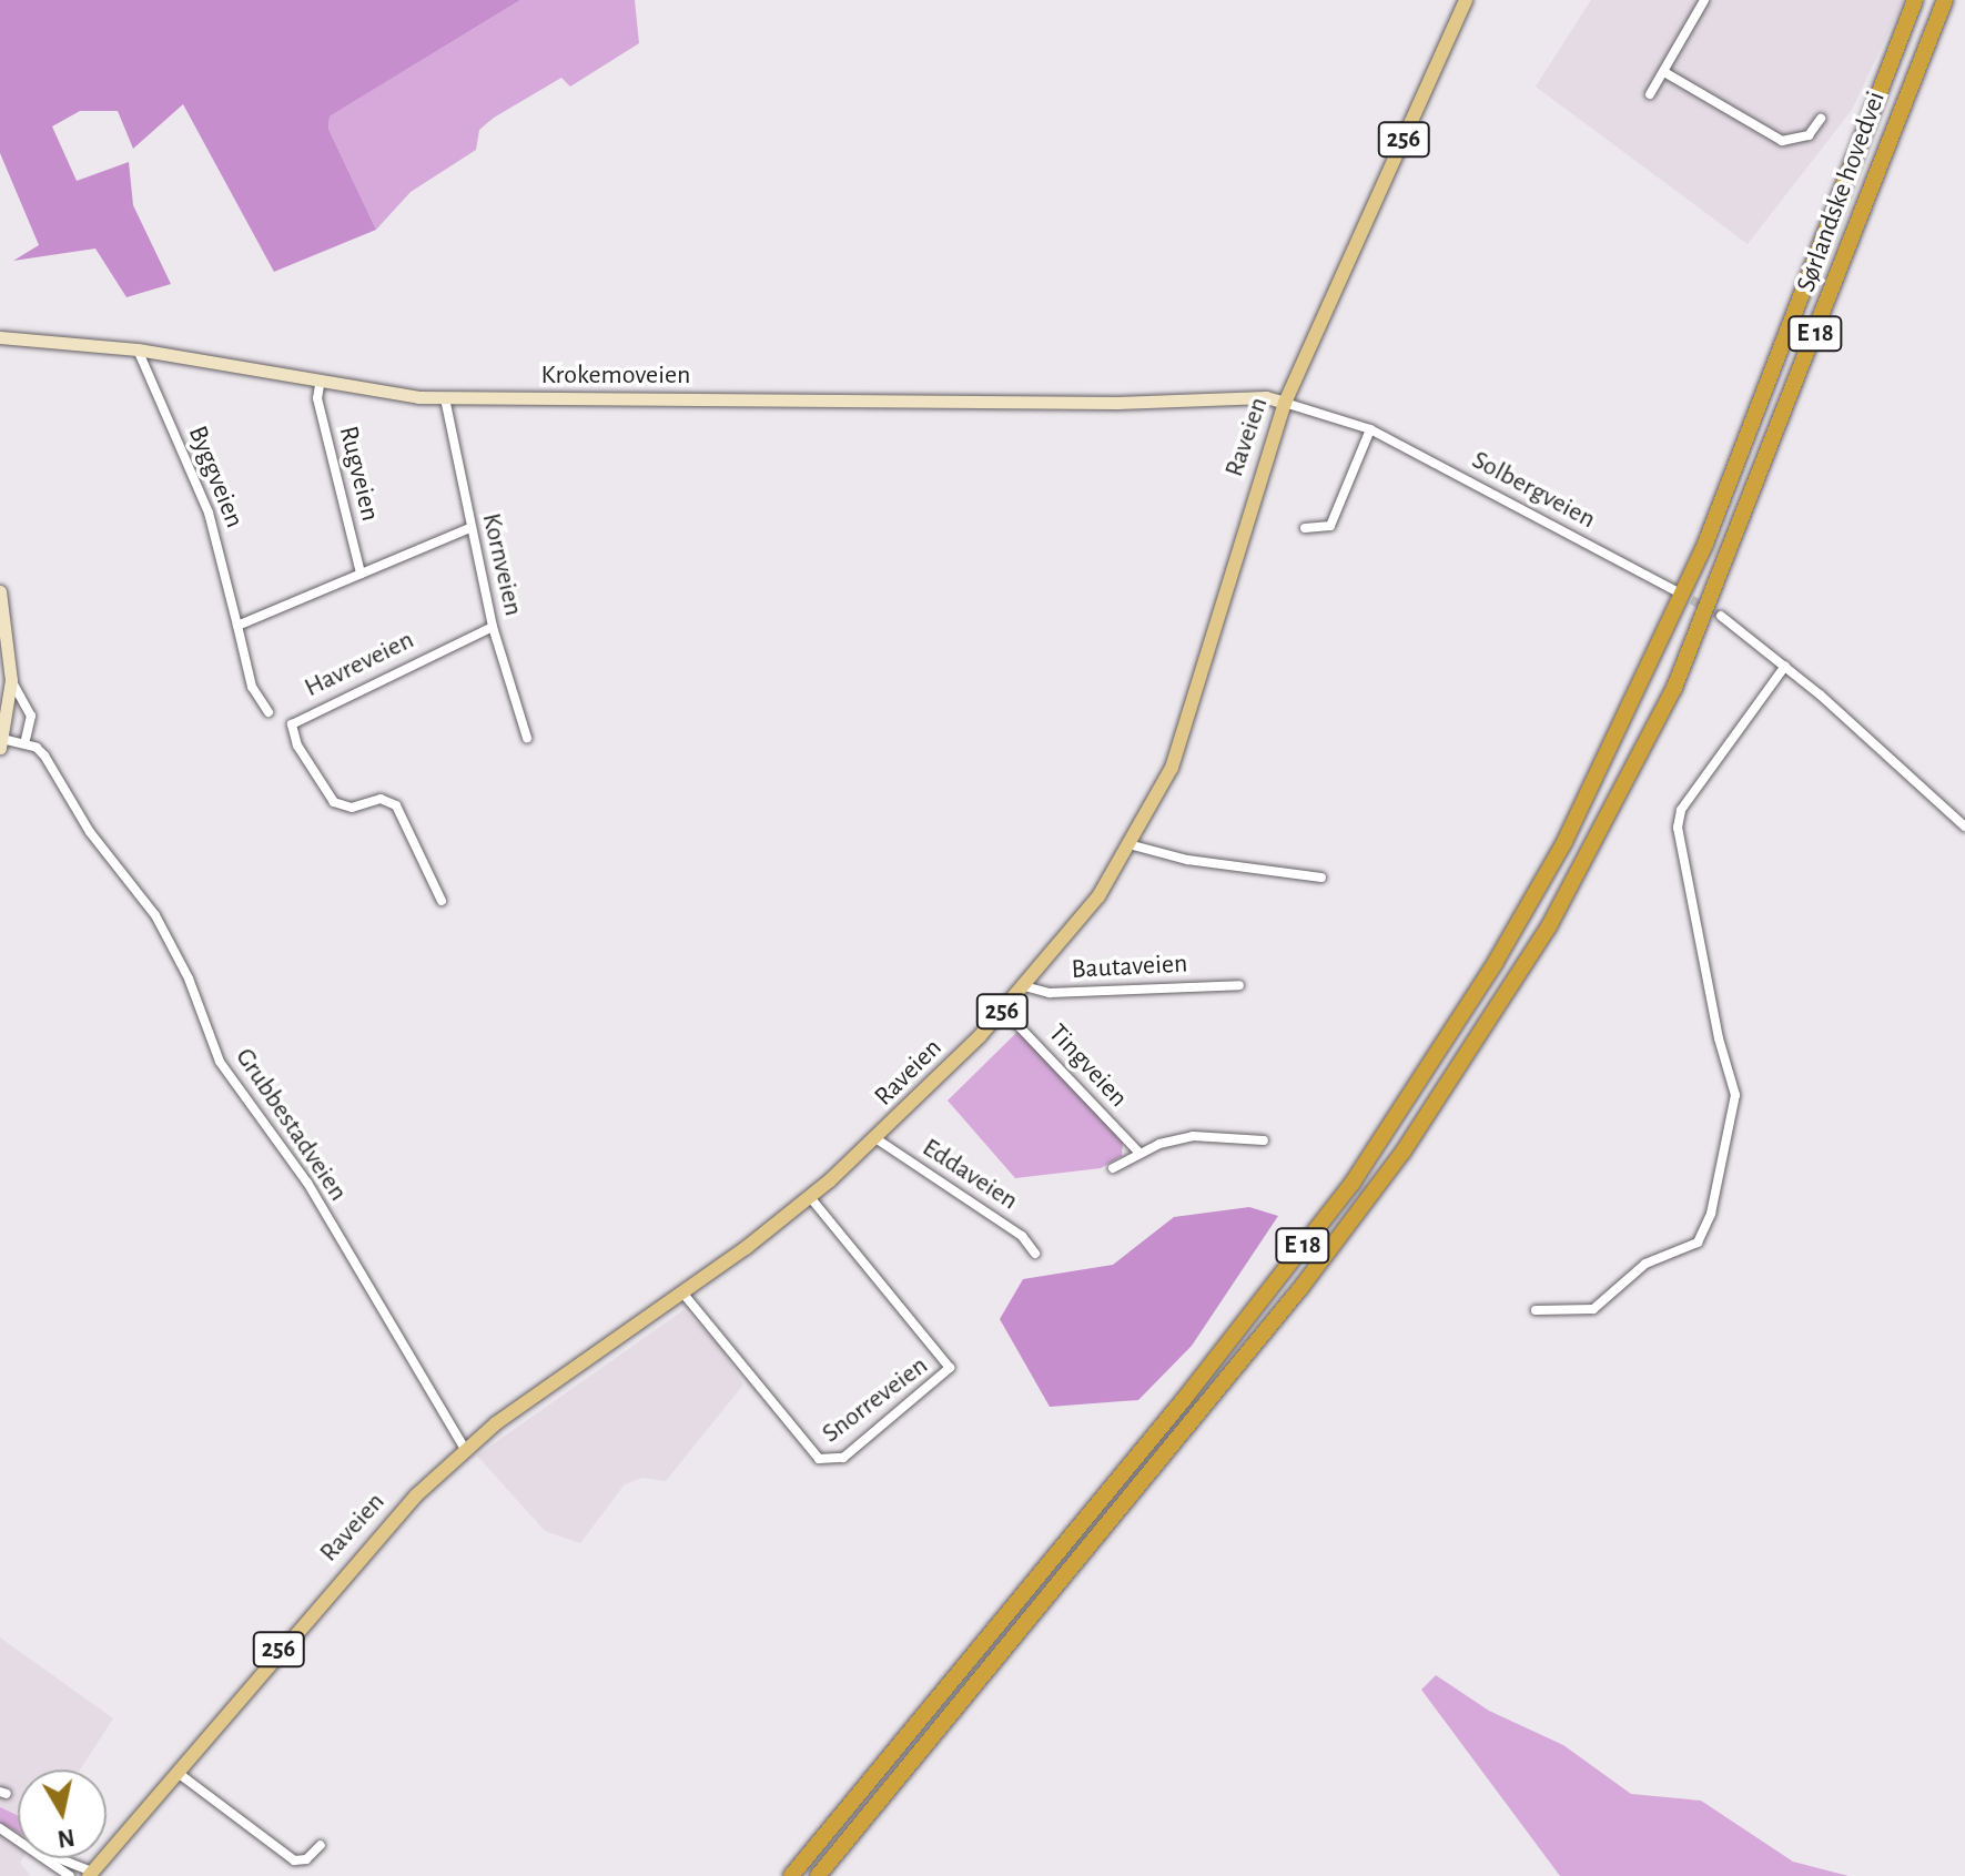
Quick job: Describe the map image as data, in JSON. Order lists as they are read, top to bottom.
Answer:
{
  "streets": {
    "highway": ["Sørlandske hovedvei", "E 18"],
    "main road": ["256", "Krokemoveien", "Raveien"],
    "street": [
      "Rugveien",
      "Byggveien",
      "Solbergveien",
      "Kornveien",
      "Havreveien",
      "Bautaveien",
      "Tingveien",
      "Grubbestadveien",
      "Eddaveien",
      "Snorreveien"
    ]
  },
  "crossings": [
    ["Krokemoveien", "Raveien"],
    ["Krokemoveien", "Rugveien"],
    ["Krokemoveien", "Byggveien"],
    ["Krokemoveien", "Solbergveien"],
    ["Krokemoveien", "Kornveien"],
    ["Raveien", "Solbergveien"],
    ["Raveien", "Bautaveien"],
    ["Raveien", "Tingveien"],
    ["Raveien", "Grubbestadveien"],
    ["Raveien", "Eddaveien"],
    ["Raveien", "Snorreveien"],
    ["Kornveien", "Havreveien"]
  ],
  "north": "bottom"
}
